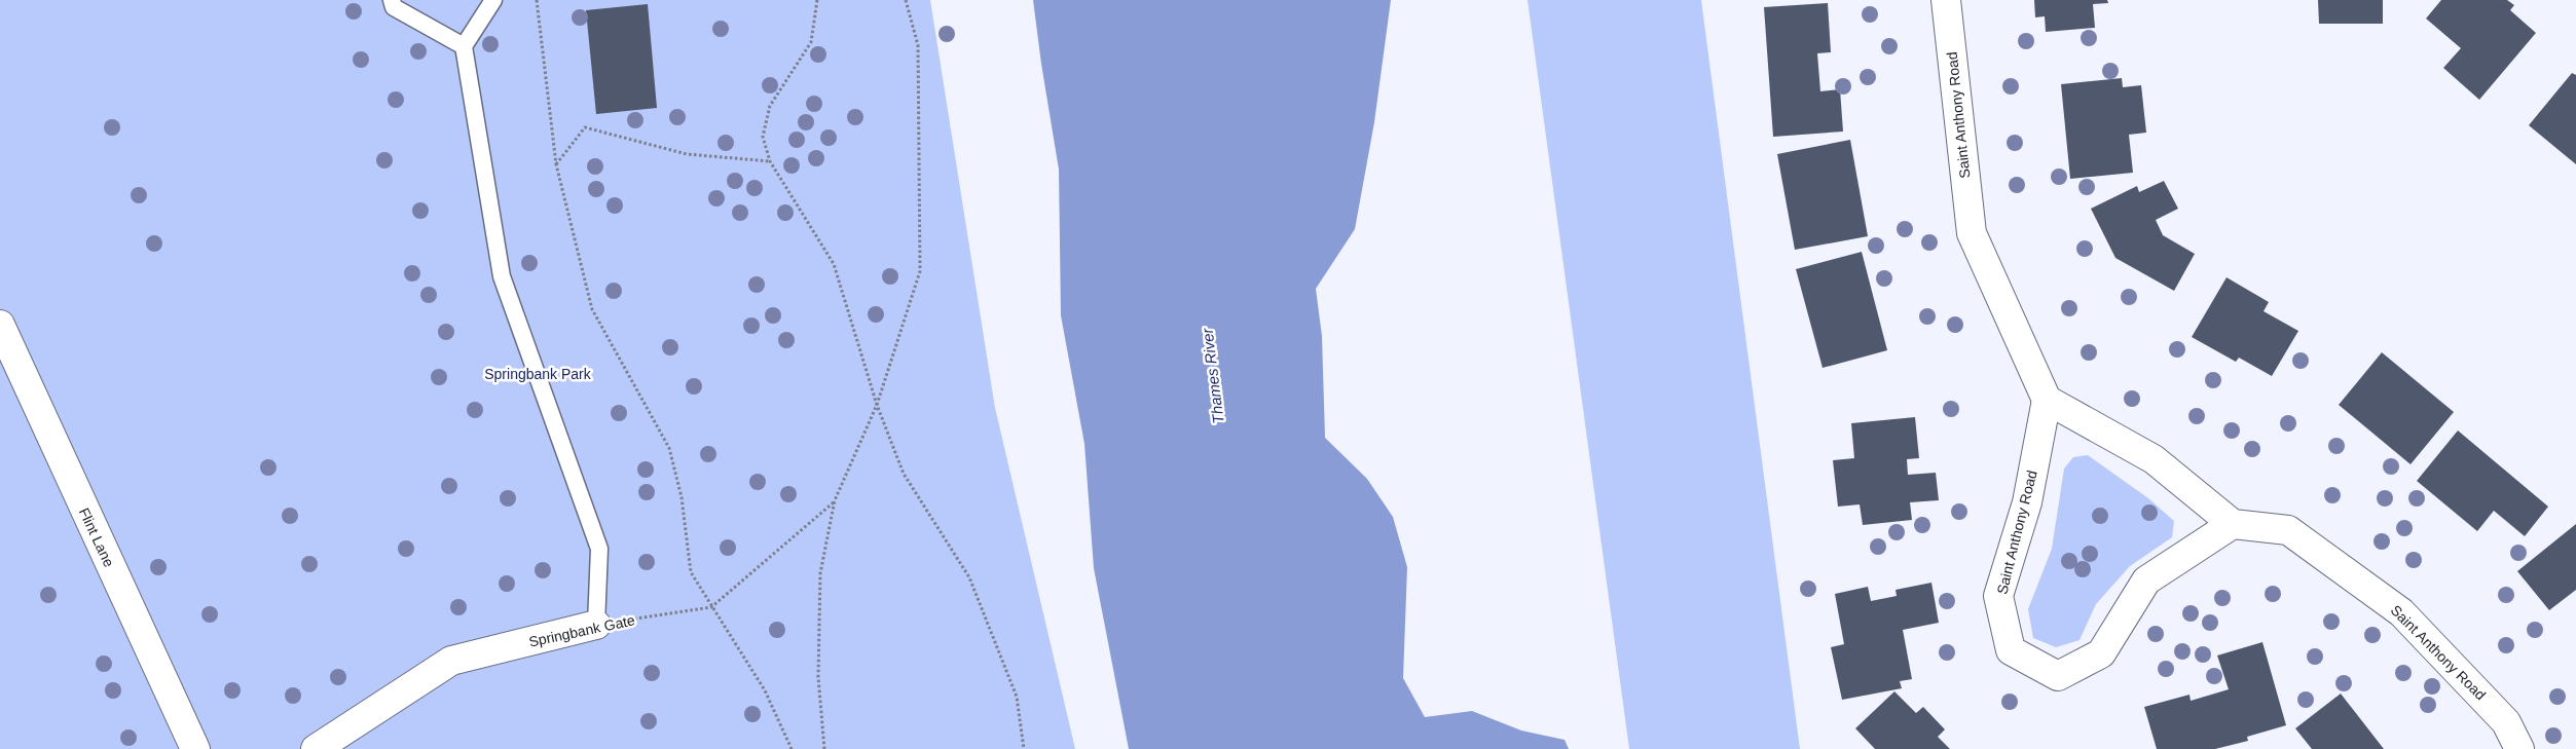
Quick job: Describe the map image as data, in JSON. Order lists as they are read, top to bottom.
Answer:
{
  "streets": {
    "street": ["Saint Anthony Road", "Flint Lane", "Springbank Gate"]
  },
  "water": ["Thames River"],
  "parks": ["Springbank Park"]
}
